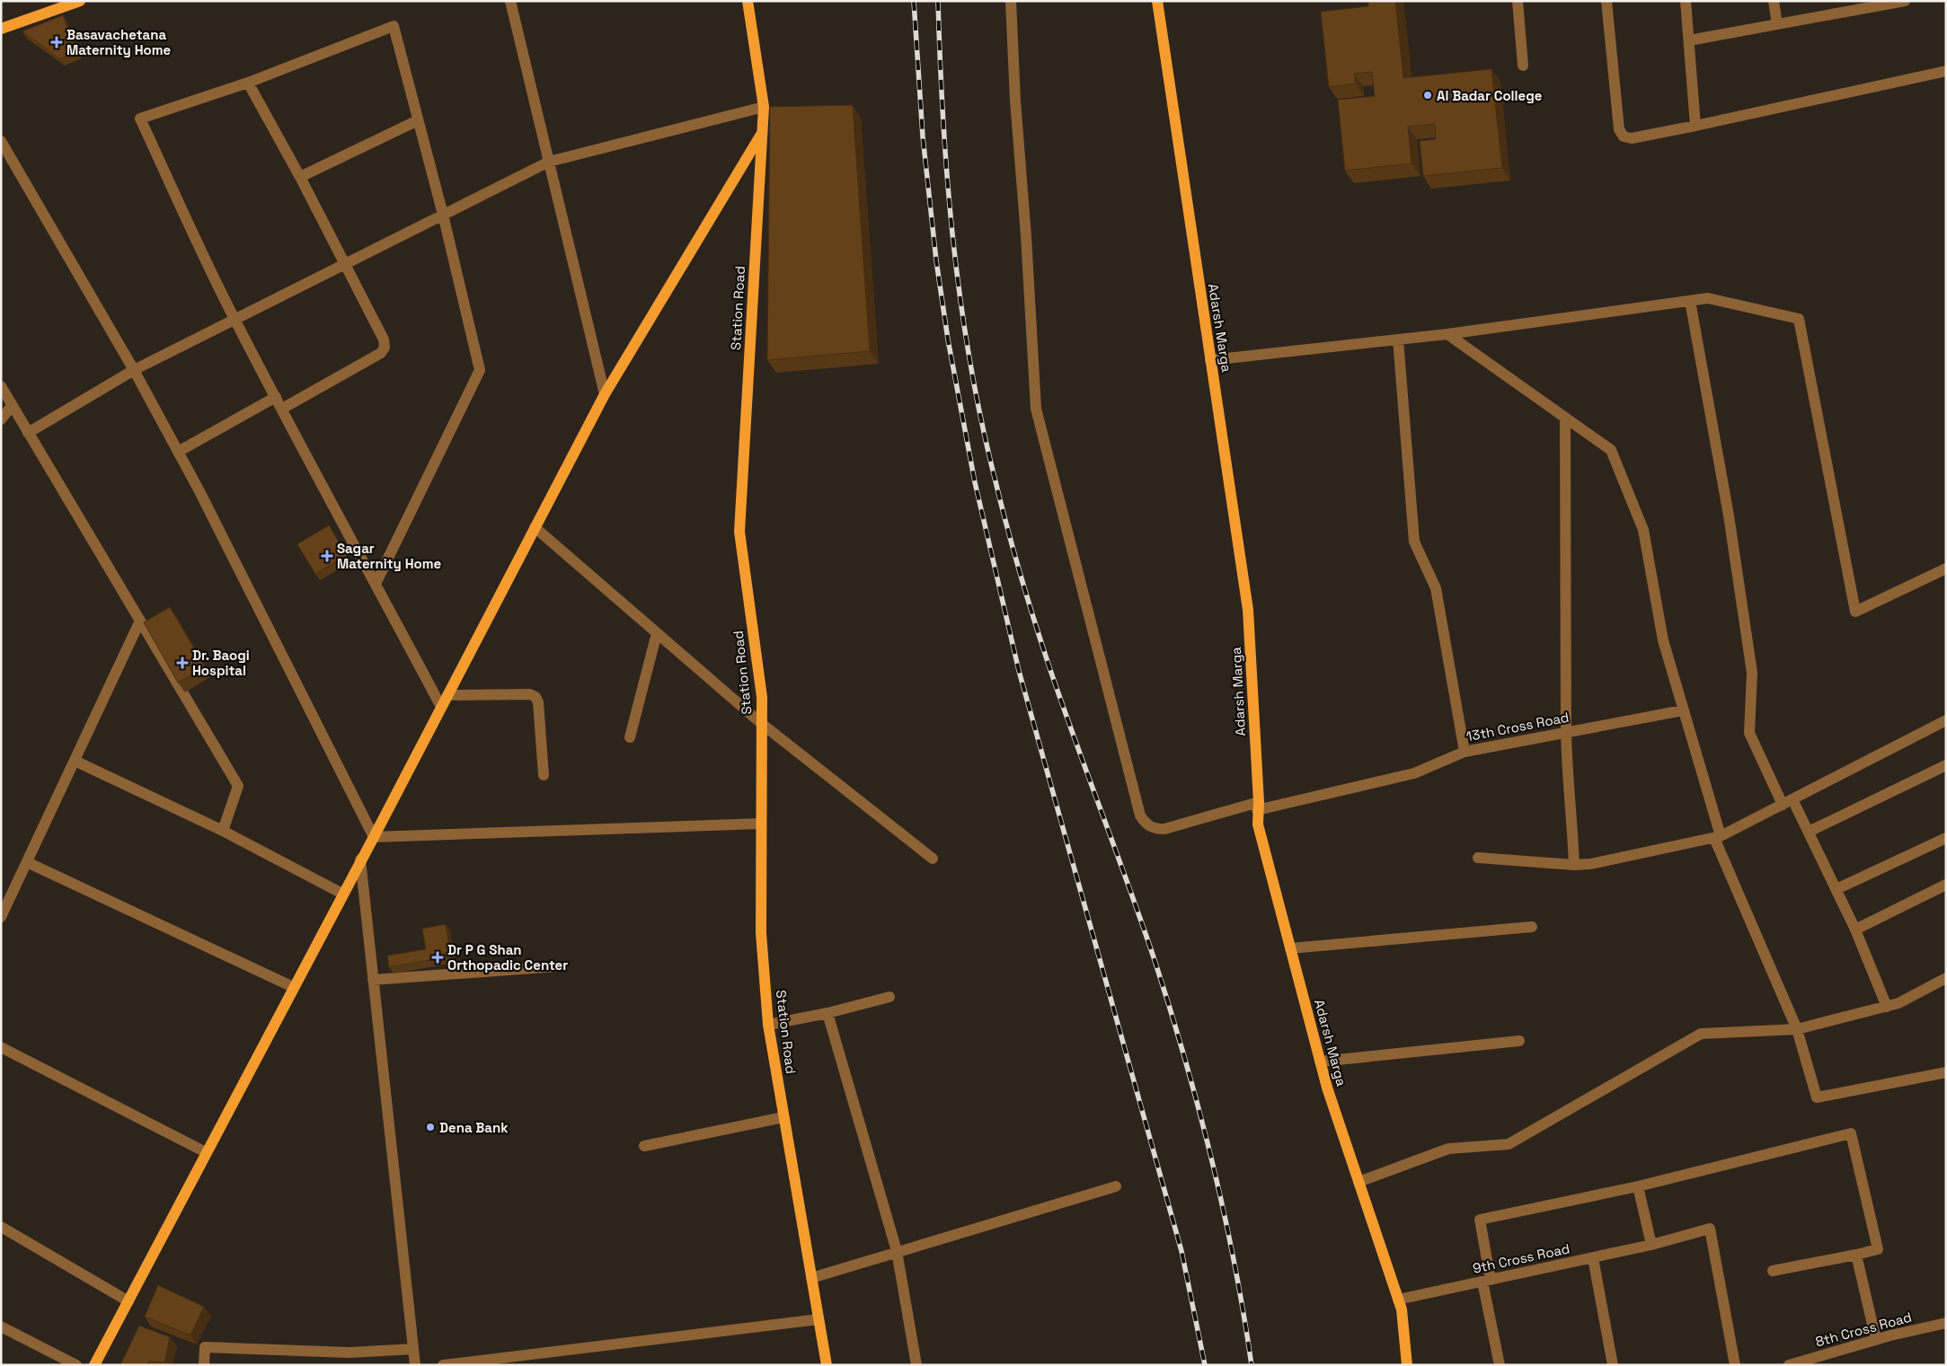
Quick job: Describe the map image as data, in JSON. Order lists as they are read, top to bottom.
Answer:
{
  "streets": {
    "main road": ["Station Road", "Adarsh Marga"],
    "street": ["13th Cross Road", "9th Cross Road", "8th Cross Road"]
  },
  "crossings": [
    ["Adarsh Marga", "13th Cross Road"],
    ["Adarsh Marga", "9th Cross Road"]
  ],
  "places": {
    "health": [
      "Basavachetana Maternity Home",
      "Sagar Maternity Home",
      "Dr. Baogi Hospital",
      "Dr P G Shan Orthopadic Center"
    ],
    "other": ["Al Badar College", "Dena Bank"]
  }
}
